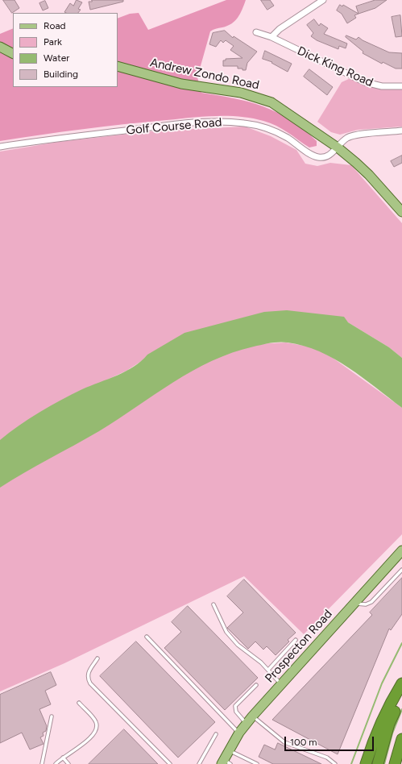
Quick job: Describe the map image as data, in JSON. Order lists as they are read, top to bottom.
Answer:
{
  "streets": {
    "main road": ["Andrew Zondo Road", "Prospecton Road"],
    "street": ["Dick King Road", "Golf Course Road"]
  },
  "crossings": [
    ["Andrew Zondo Road", "Golf Course Road"]
  ],
  "legend": [
    "Road",
    "Park",
    "Water",
    "Building"
  ],
  "scale_bar": "100 m"
}
